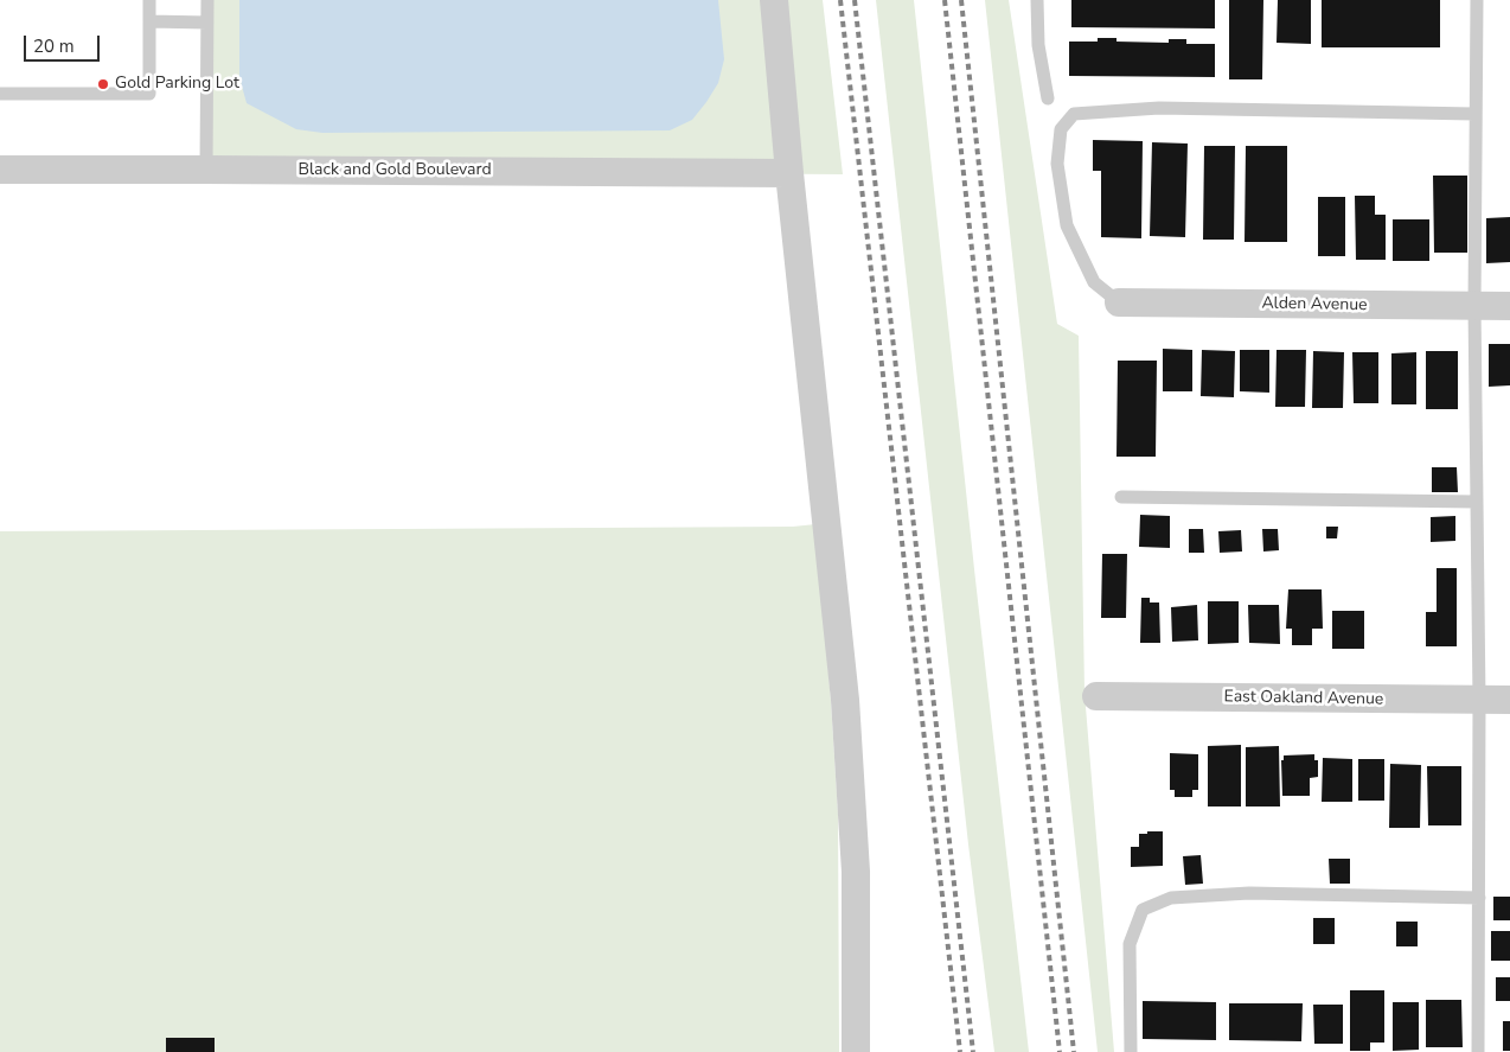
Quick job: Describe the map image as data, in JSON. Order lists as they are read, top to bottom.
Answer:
{
  "streets": {
    "street": ["Black and Gold Boulevard", "Alden Avenue", "East Oakland Avenue"]
  },
  "places": ["Gold Parking Lot"],
  "scale_bar": "20 m"
}
